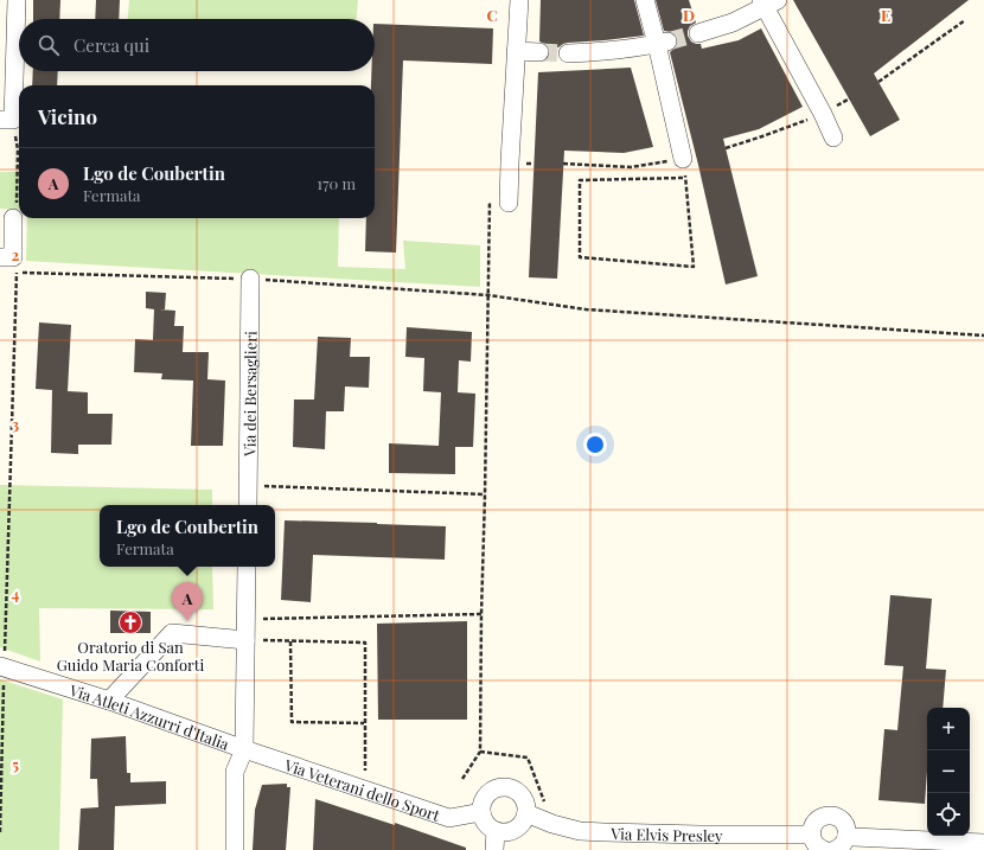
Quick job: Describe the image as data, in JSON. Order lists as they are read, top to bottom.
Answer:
{
  "streets": {
    "street": [
      "Via dei Bersaglieri",
      "Via Atleti Azzurri d'Italia",
      "Via Veterani dello Sport",
      "Via Elvis Presley"
    ]
  },
  "crossings": [
    ["Via Atleti Azzurri d'Italia", "Via Veterani dello Sport"],
    ["Via Veterani dello Sport", "Via Elvis Presley"]
  ],
  "places": {
    "church": ["Oratorio di San Guido Maria Conforti"]
  },
  "page": {
    "search": "Cerca qui",
    "heading": "Vicino",
    "list": [
      {
        "mark": "A",
        "name": "Lgo de Coubertin",
        "note": "Fermata",
        "value": "170 m"
      }
    ],
    "popup": ["Lgo de Coubertin", "Fermata"],
    "pins": "A",
    "map_buttons": ["+", "−"]
  },
  "grid": {
    "columns": ["C", "D", "E"],
    "rows": [
      "2",
      "3",
      "4",
      "5"
    ]
  }
}
